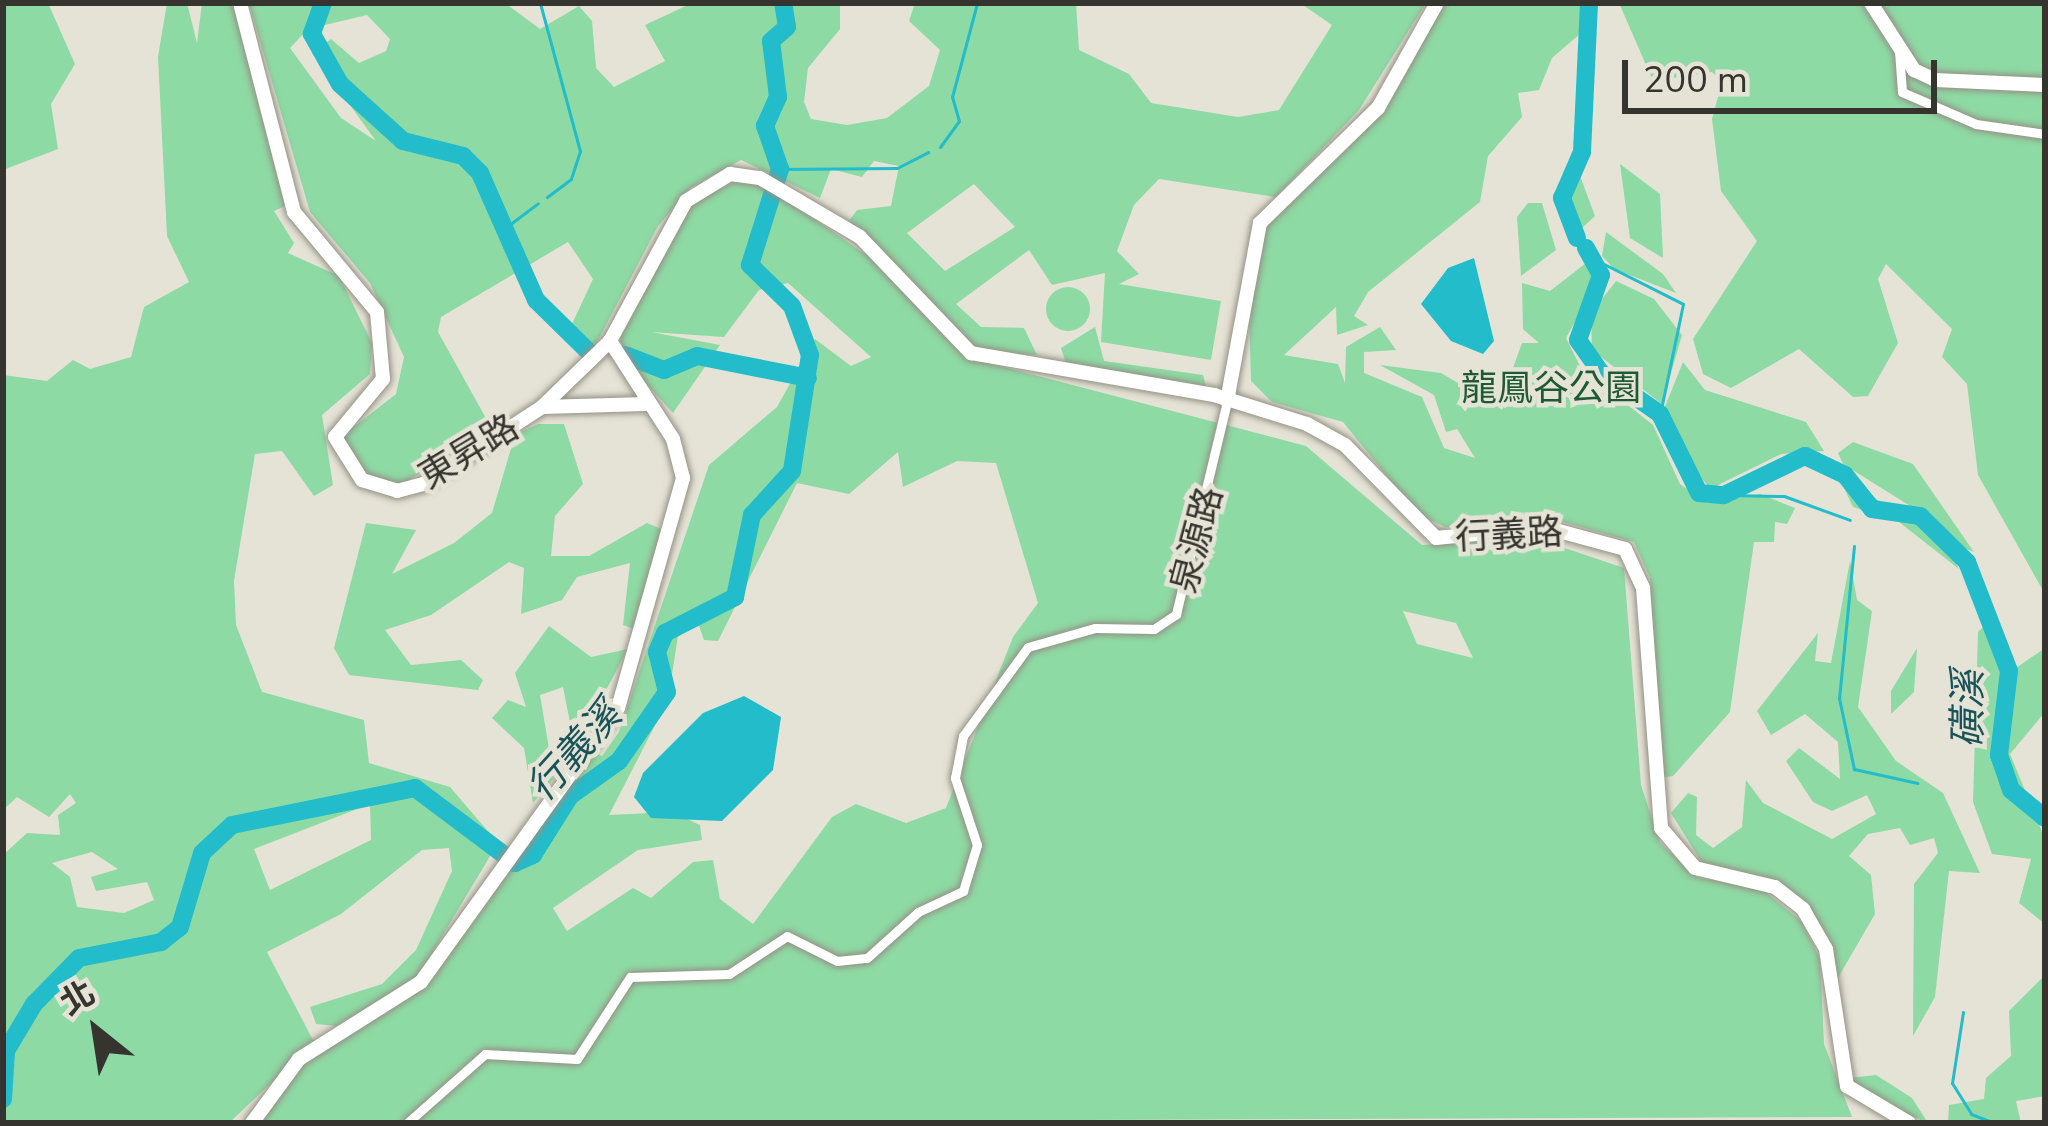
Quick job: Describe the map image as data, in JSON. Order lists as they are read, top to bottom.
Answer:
{
  "streets": {
    "street": ["東昇路", "行義路", "泉源路"]
  },
  "crossings": [
    ["行義路", "泉源路"]
  ],
  "water": ["磺溪", "行義溪"],
  "parks": ["龍鳳谷公園"],
  "scale_bar": "200 m",
  "north": "top left"
}
